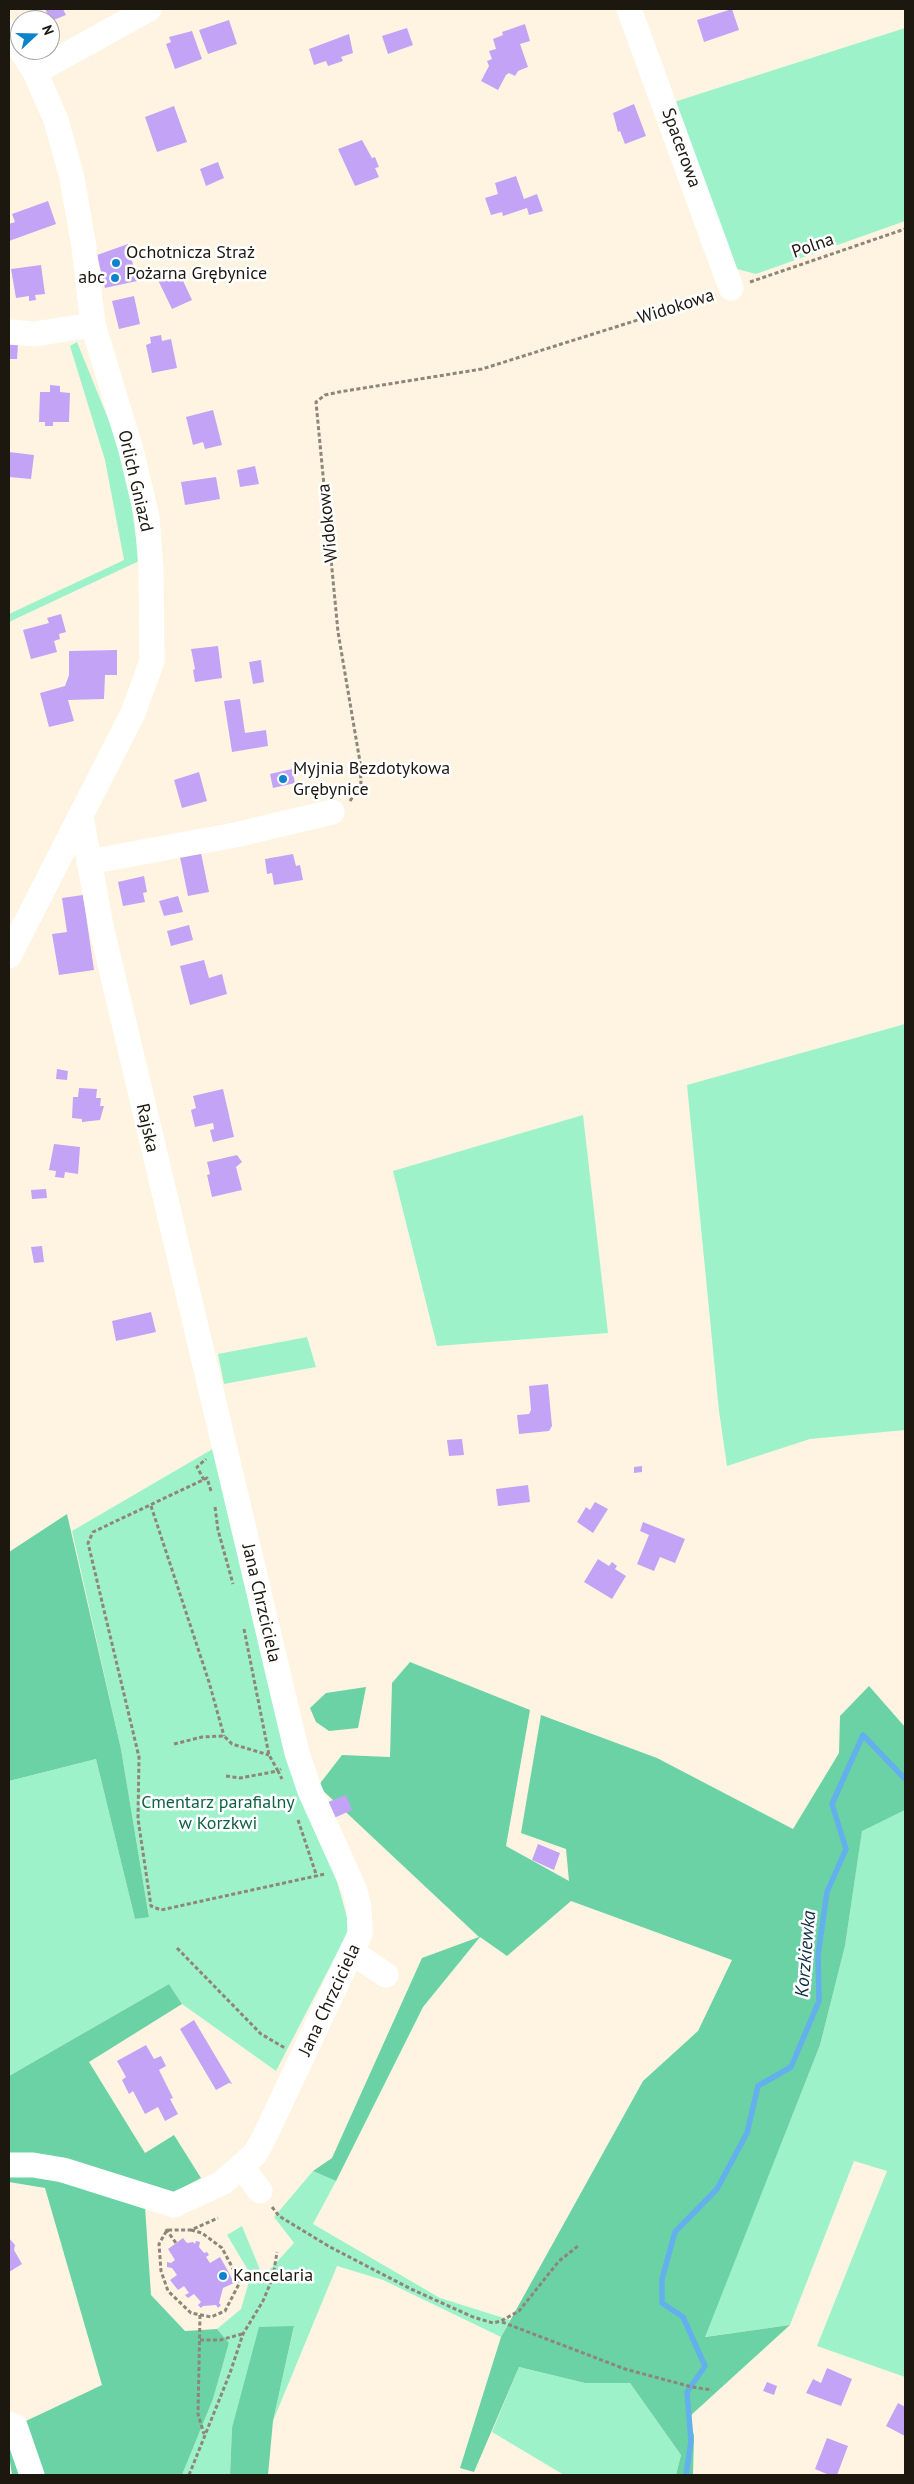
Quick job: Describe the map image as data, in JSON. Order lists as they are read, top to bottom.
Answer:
{
  "streets": {
    "street": [
      "Spacerowa",
      "Orlich Gniazd",
      "Rajska",
      "Jana Chrzciciela"
    ],
    "path": ["Polna", "Widokowa"]
  },
  "crossings": [
    ["Spacerowa", "Polna"],
    ["Spacerowa", "Widokowa"],
    ["Polna", "Widokowa"],
    ["Orlich Gniazd", "Rajska"],
    ["Rajska", "Jana Chrzciciela"]
  ],
  "water": ["Korzkiewka"],
  "parks": ["Cmentarz parafialny w Korzkwi"],
  "places": [
    "Ochotnicza Straż Pożarna Grębynice",
    "abc",
    "Myjnia Bezdotykowa Grębynice",
    "Kancelaria"
  ],
  "north": "right"
}
